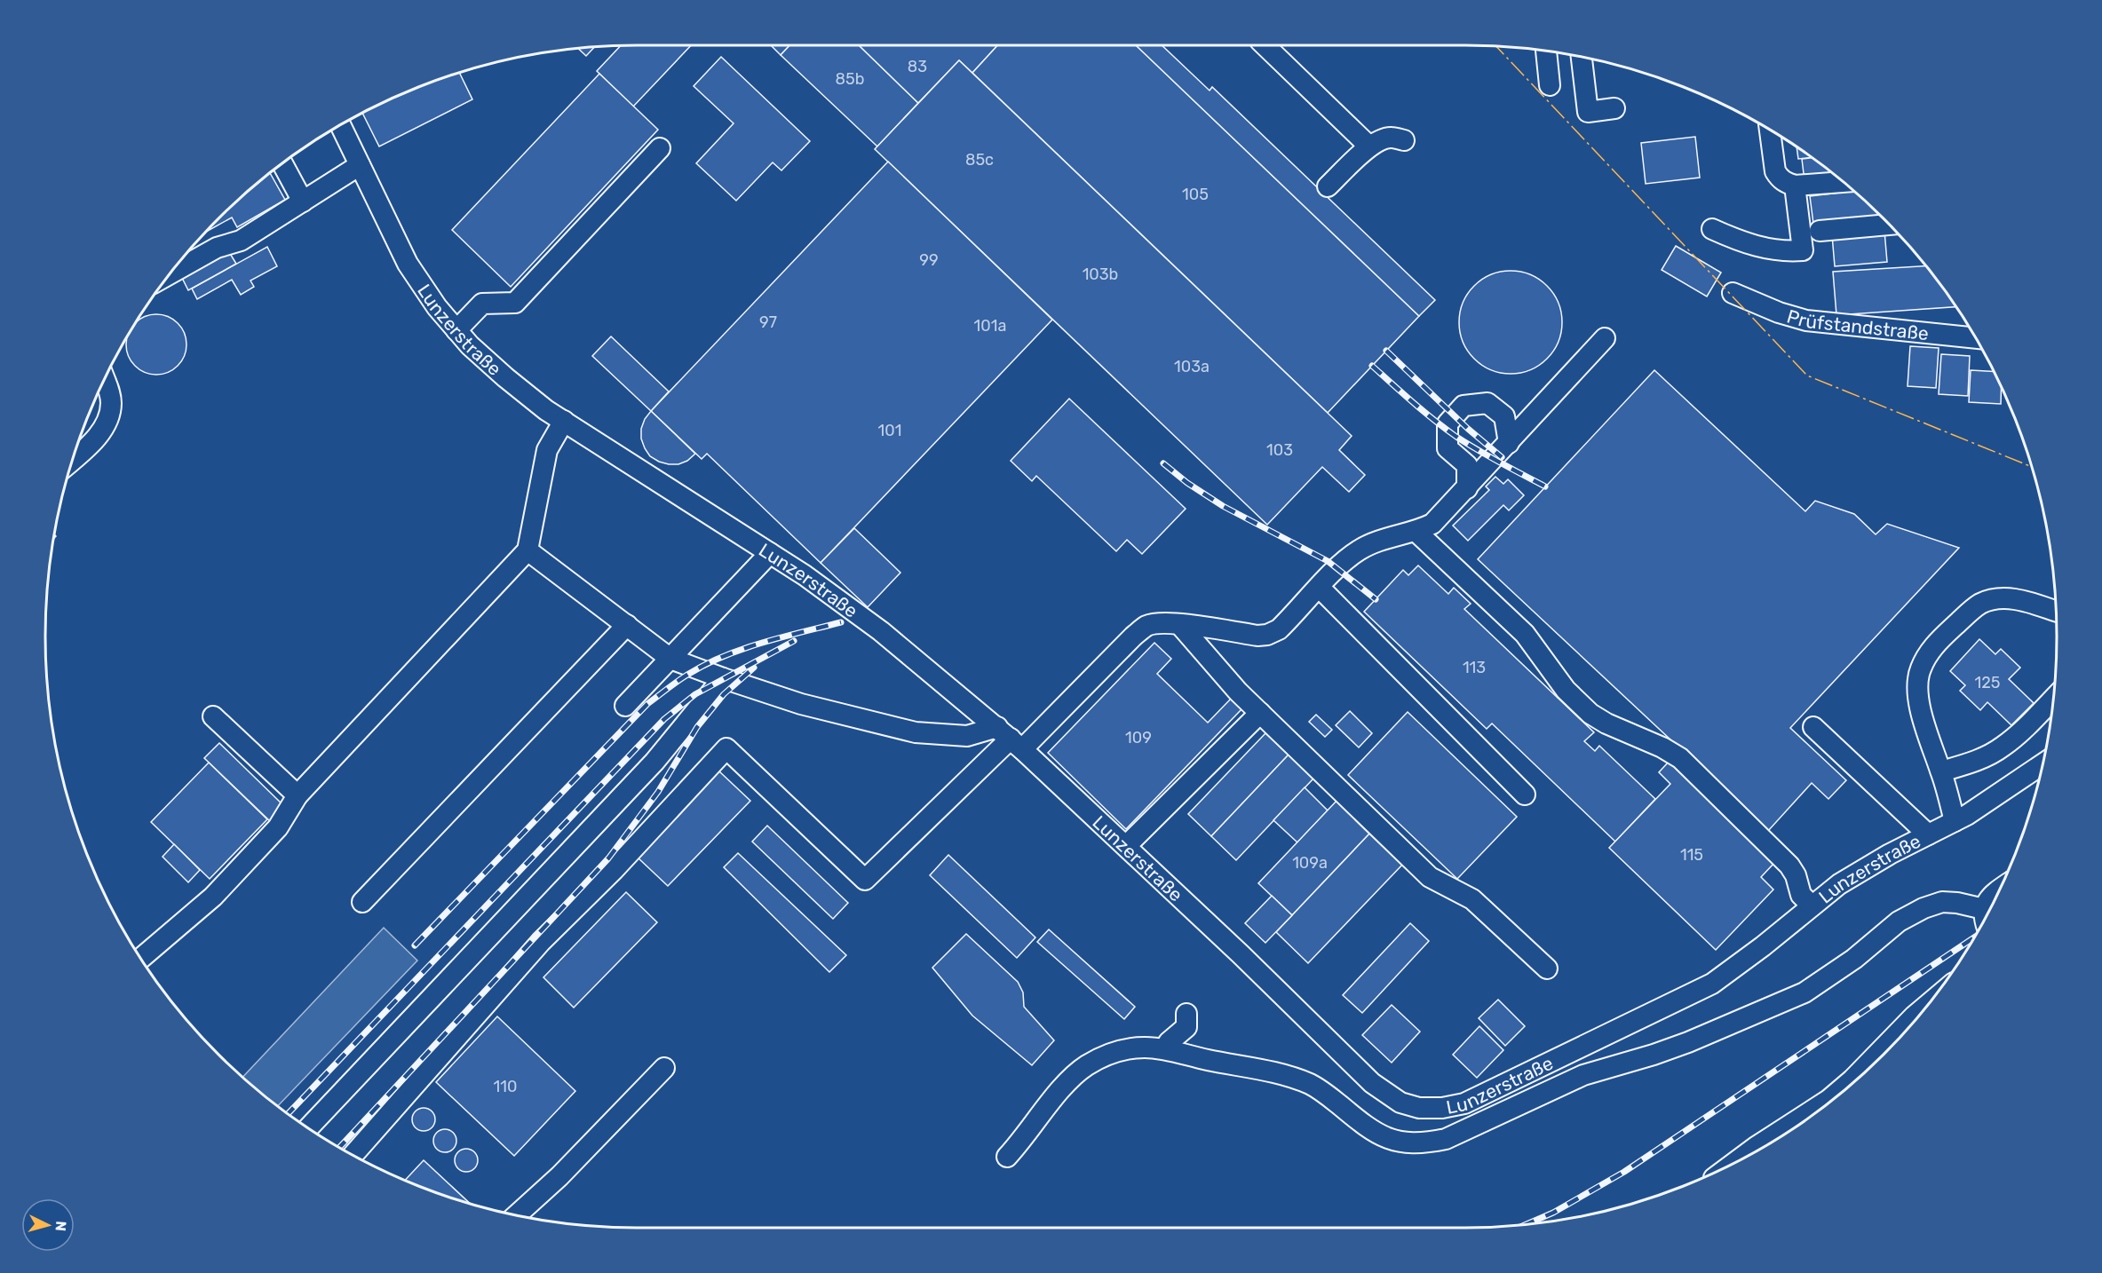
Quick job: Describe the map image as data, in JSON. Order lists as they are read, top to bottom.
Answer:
{
  "streets": {
    "street": ["Prüfstandstraße", "Lunzerstraße"]
  },
  "house_numbers": [
    "83",
    "85b",
    "85c",
    "105",
    "99",
    "103b",
    "97",
    "101a",
    "103a",
    "101",
    "103",
    "113",
    "125",
    "109",
    "115",
    "109a",
    "110"
  ],
  "north": "right"
}
